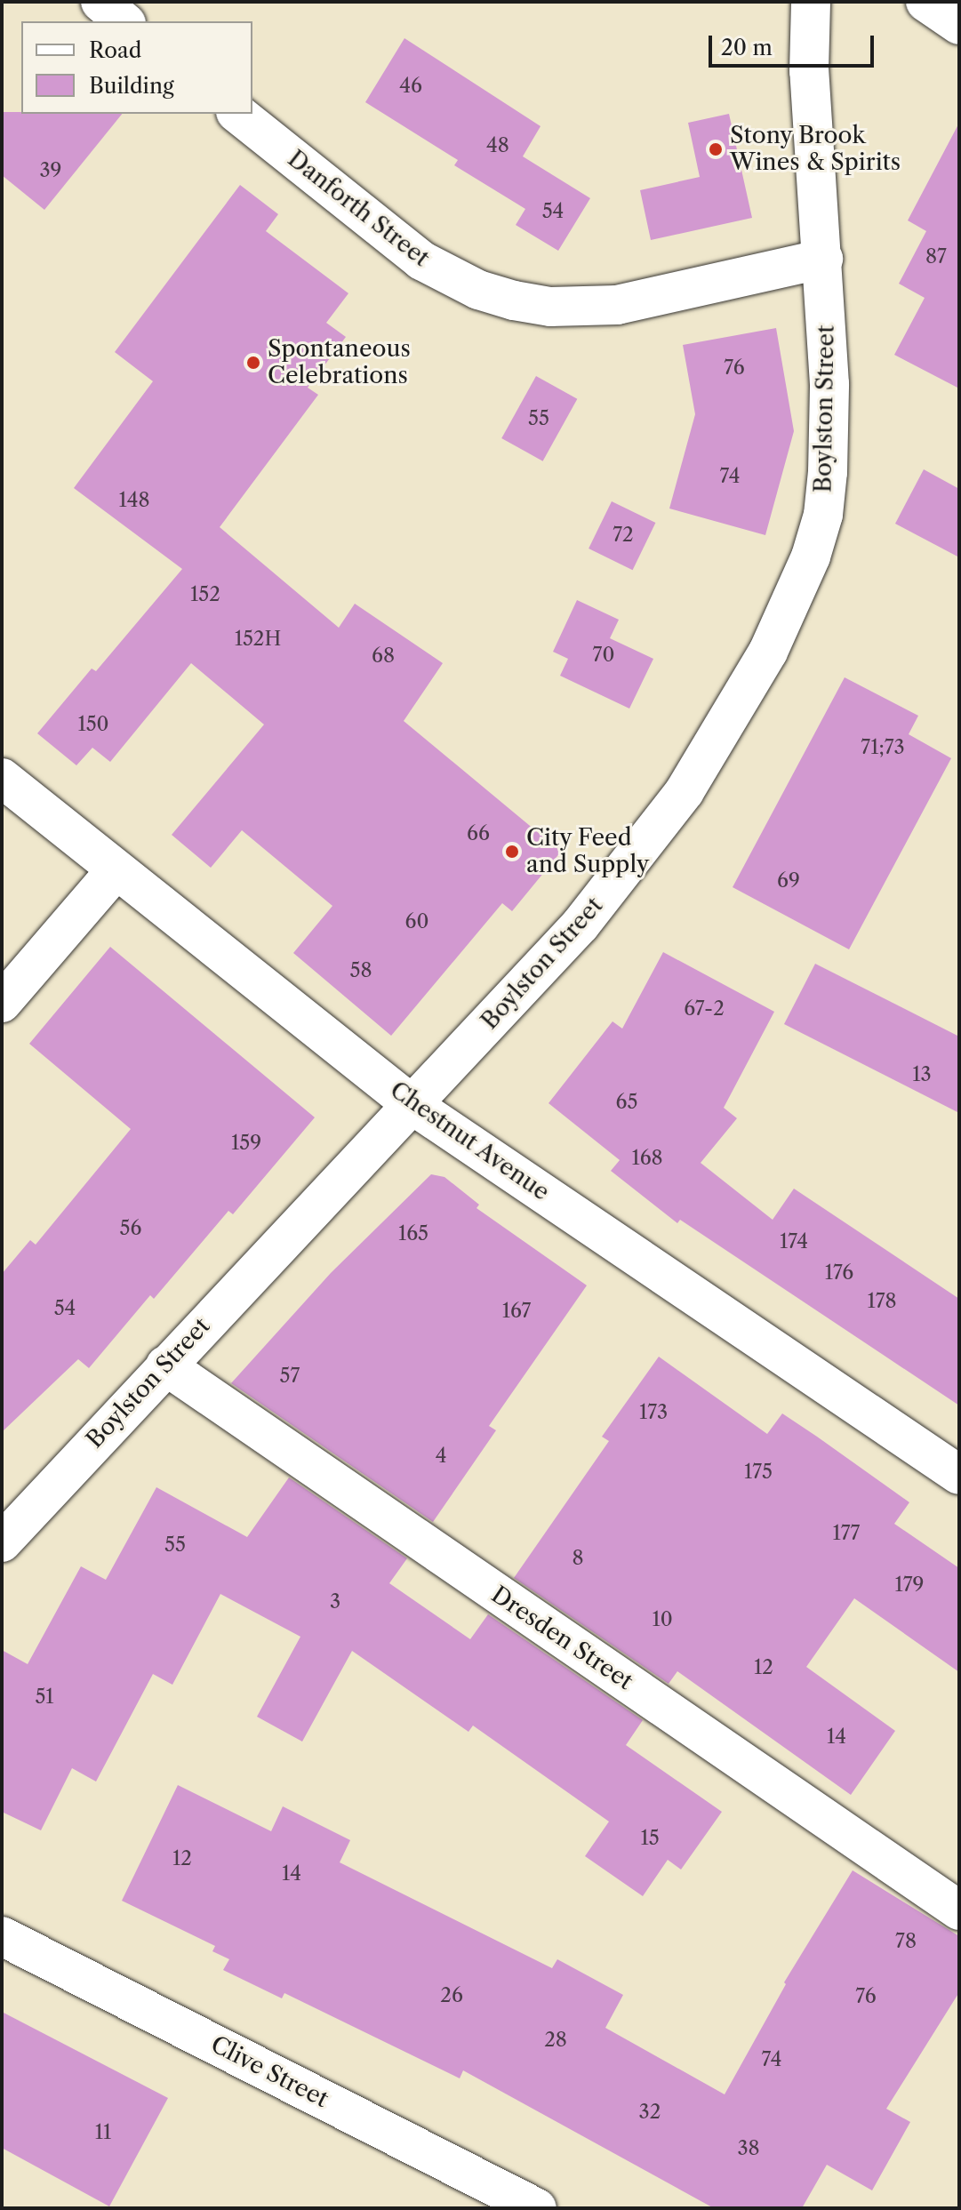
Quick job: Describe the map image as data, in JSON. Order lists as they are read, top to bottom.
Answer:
{
  "streets": {
    "street": [
      "Danforth Street",
      "Boylston Street",
      "Chestnut Avenue",
      "Dresden Street",
      "Clive Street"
    ]
  },
  "crossings": [
    ["Danforth Street", "Boylston Street"],
    ["Boylston Street", "Chestnut Avenue"],
    ["Boylston Street", "Dresden Street"]
  ],
  "places": ["Stony Brook Wines & Spirits", "Spontaneous Celebrations", "City Feed and Supply"],
  "house_numbers": [
    "46",
    "48",
    "39",
    "54",
    "87",
    "76",
    "55",
    "74",
    "148",
    "72",
    "152",
    "152H",
    "70",
    "68",
    "150",
    "71;73",
    "66",
    "69",
    "60",
    "58",
    "67-2",
    "13",
    "65",
    "159",
    "168",
    "56",
    "165",
    "174",
    "176",
    "178",
    "54",
    "167",
    "57",
    "173",
    "4",
    "175",
    "177",
    "55",
    "8",
    "179",
    "3",
    "10",
    "12",
    "51",
    "14",
    "15",
    "12",
    "14",
    "78",
    "26",
    "76",
    "28",
    "74",
    "32",
    "11",
    "38"
  ],
  "legend": ["Road", "Building"],
  "scale_bar": "20 m"
}
